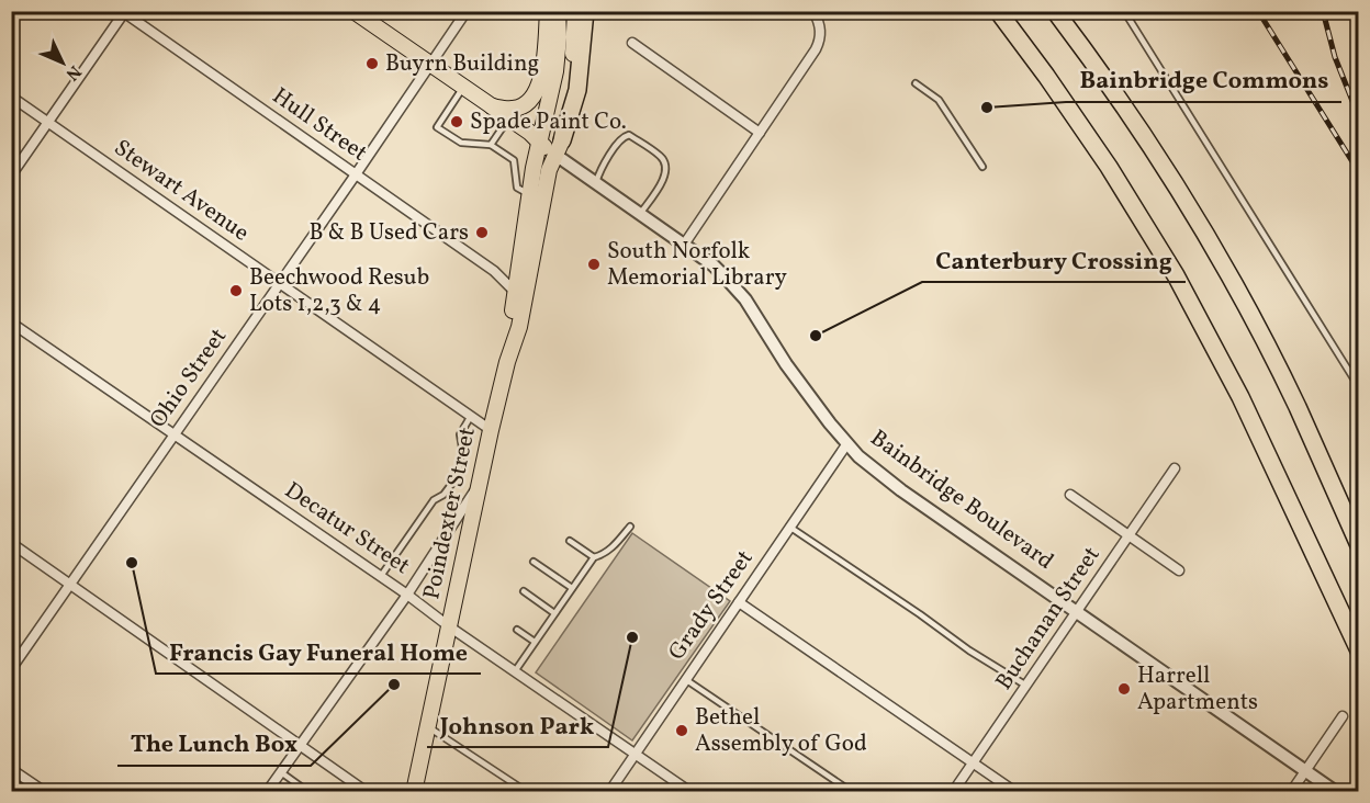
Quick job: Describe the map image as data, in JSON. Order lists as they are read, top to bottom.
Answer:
{
  "streets": {
    "main road": ["Bainbridge Boulevard", "Poindexter Street"],
    "street": [
      "Hull Street",
      "Stewart Avenue",
      "Ohio Street",
      "Decatur Street",
      "Grady Street",
      "Buchanan Street"
    ]
  },
  "crossings": [
    ["Hull Street", "Ohio Street"],
    ["Hull Street", "Poindexter Street"],
    ["Stewart Avenue", "Ohio Street"],
    ["Stewart Avenue", "Poindexter Street"],
    ["Ohio Street", "Bainbridge Boulevard"],
    ["Ohio Street", "Decatur Street"],
    ["Bainbridge Boulevard", "Poindexter Street"],
    ["Bainbridge Boulevard", "Grady Street"],
    ["Bainbridge Boulevard", "Buchanan Street"],
    ["Poindexter Street", "Decatur Street"],
    ["Decatur Street", "Grady Street"]
  ],
  "places": [
    "Buyrn Building",
    "Bainbridge Commons",
    "Spade Paint Co.",
    "B & B Used Cars",
    "South Norfolk Memorial Library",
    "Beechwood Resub Lots 1,2,3 & 4",
    "Canterbury Crossing",
    "Francis Gay Funeral Home",
    "Johnson Park",
    "The Lunch Box",
    "Harrell Apartments",
    "Bethel Assembly of God"
  ],
  "north": "bottom right"
}
